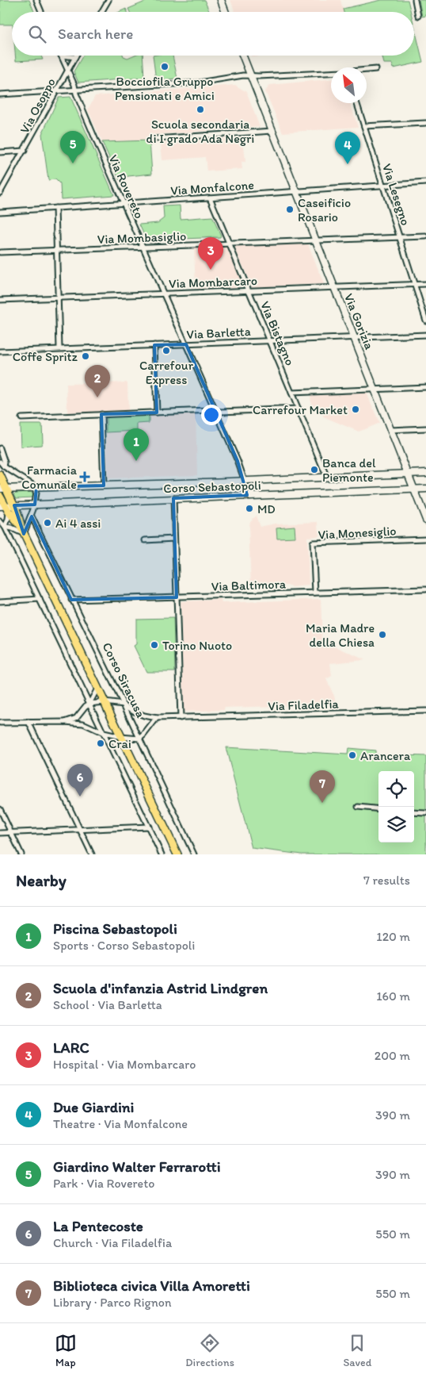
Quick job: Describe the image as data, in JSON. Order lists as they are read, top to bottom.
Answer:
{
  "streets": {
    "main road": ["Via Gorizia", "Corso Sebastopoli"],
    "street": [
      "Via Osoppo",
      "Via Rovereto",
      "Via Monfalcone",
      "Via Lesegno",
      "Via Mombasiglio",
      "Via Mombarcaro",
      "Via Barletta",
      "Via Bistagno",
      "Via Monesiglio",
      "Via Baltimora",
      "Corso Siracusa",
      "Via Filadelfia"
    ]
  },
  "crossings": [
    ["Via Osoppo", "Via Rovereto"],
    ["Via Rovereto", "Via Monfalcone"],
    ["Via Rovereto", "Via Mombasiglio"],
    ["Via Rovereto", "Via Mombarcaro"],
    ["Via Rovereto", "Via Barletta"],
    ["Via Rovereto", "Corso Sebastopoli"],
    ["Via Monfalcone", "Via Lesegno"],
    ["Via Monfalcone", "Via Gorizia"],
    ["Via Monfalcone", "Via Bistagno"],
    ["Via Lesegno", "Via Mombasiglio"],
    ["Via Lesegno", "Via Mombarcaro"],
    ["Via Mombasiglio", "Via Gorizia"],
    ["Via Mombasiglio", "Via Bistagno"],
    ["Via Mombarcaro", "Via Gorizia"],
    ["Via Mombarcaro", "Via Bistagno"],
    ["Via Gorizia", "Via Barletta"],
    ["Via Gorizia", "Corso Sebastopoli"],
    ["Via Barletta", "Via Bistagno"],
    ["Via Bistagno", "Corso Sebastopoli"],
    ["Via Monesiglio", "Via Baltimora"],
    ["Via Baltimora", "Corso Siracusa"],
    ["Corso Siracusa", "Via Filadelfia"]
  ],
  "places": {
    "other": [
      "Bocciofila Gruppo Pensionati e Amici",
      "Scuola secondaria di I grado Ada Negri",
      "Caseificio Rosario",
      "Carrefour Express",
      "Coffe Spritz",
      "Carrefour Market",
      "Banca del Piemonte",
      "MD",
      "Ai 4 assi",
      "Maria Madre della Chiesa",
      "Torino Nuoto",
      "Crai",
      "Arancera"
    ],
    "health": ["Farmacia Comunale"]
  },
  "north": "top left",
  "page": {
    "search": "Search here",
    "pins": [
      "5",
      "4",
      "3",
      "2",
      "1",
      "6",
      "7"
    ],
    "heading": ["Nearby", "7 results"],
    "list": [
      {
        "mark": "1",
        "name": "Piscina Sebastopoli",
        "note": "Sports · Corso Sebastopoli",
        "value": "120 m"
      },
      {
        "mark": "2",
        "name": "Scuola d'infanzia Astrid Lindgren",
        "note": "School · Via Barletta",
        "value": "160 m"
      },
      {
        "mark": "3",
        "name": "LARC",
        "note": "Hospital · Via Mombarcaro",
        "value": "200 m"
      },
      {
        "mark": "4",
        "name": "Due Giardini",
        "note": "Theatre · Via Monfalcone",
        "value": "390 m"
      },
      {
        "mark": "5",
        "name": "Giardino Walter Ferrarotti",
        "note": "Park · Via Rovereto",
        "value": "390 m"
      },
      {
        "mark": "6",
        "name": "La Pentecoste",
        "note": "Church · Via Filadelfia",
        "value": "550 m"
      },
      {
        "mark": "7",
        "name": "Biblioteca civica Villa Amoretti",
        "note": "Library · Parco Rignon",
        "value": "550 m"
      }
    ],
    "nav": ["Map", "Directions", "Saved"]
  }
}
